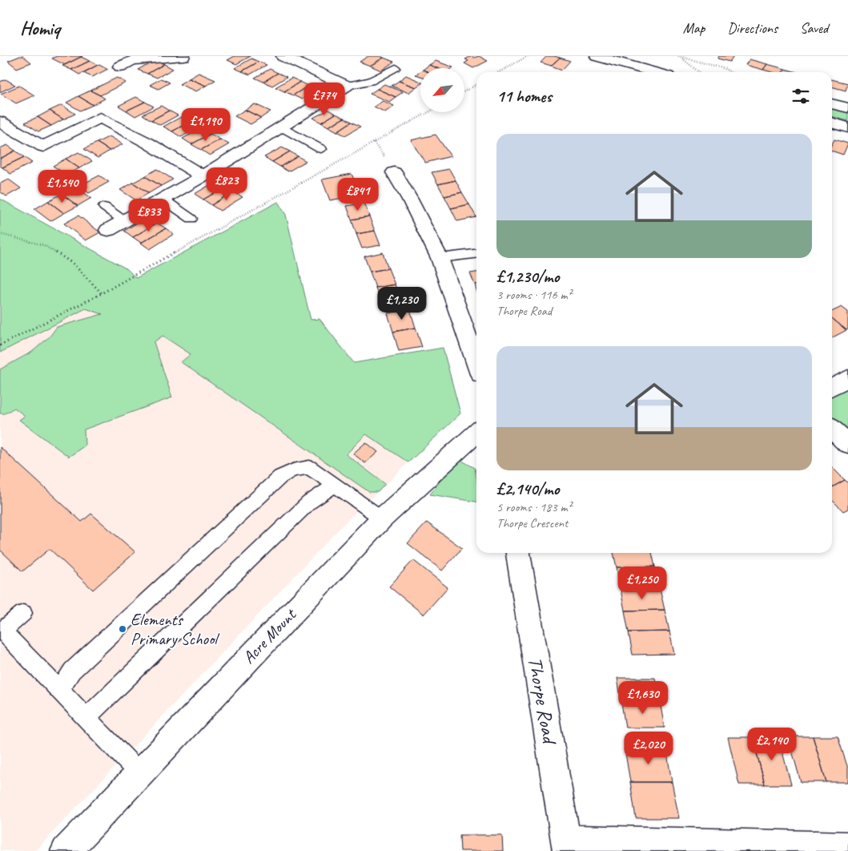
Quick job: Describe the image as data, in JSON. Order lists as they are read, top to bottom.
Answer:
{
  "streets": {
    "street": ["Acre Mount", "Thorpe Road"]
  },
  "places": ["Elements Primary School"],
  "north": "bottom left",
  "page": {
    "header": "Homiq",
    "nav": ["Map", "Directions", "Saved"],
    "heading": "11 homes",
    "price": [
      "£774",
      "£1,190",
      "£823",
      "£1,540",
      "£841",
      "£833",
      "£1,230",
      "£1,250",
      "£1,630",
      "£2,140",
      "£2,020"
    ],
    "list": [
      {
        "name": "£1,230/mo",
        "note": "3 rooms · 116 m² · Thorpe Road"
      },
      {
        "name": "£2,140/mo",
        "note": "5 rooms · 183 m² · Thorpe Crescent"
      }
    ]
  }
}
